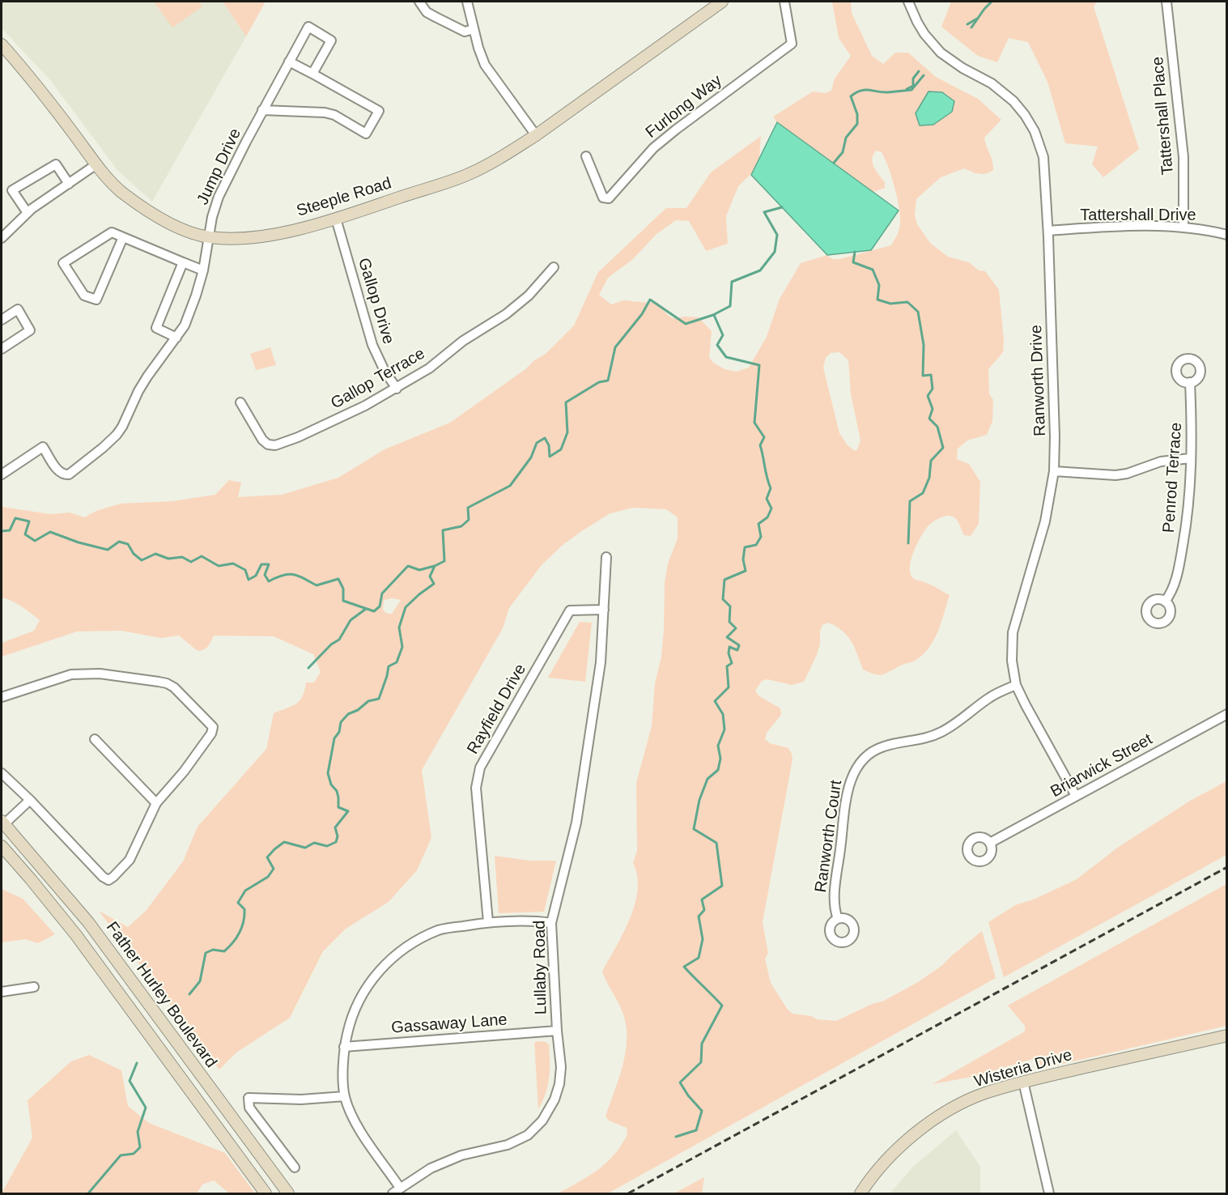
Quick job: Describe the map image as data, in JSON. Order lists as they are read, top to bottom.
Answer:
{
  "streets": {
    "street": [
      "Furlong Way",
      "Tattershall Place",
      "Jump Drive",
      "Steeple Road",
      "Tattershall Drive",
      "Gallop Drive",
      "Gallop Terrace",
      "Ranworth Drive",
      "Penrod Terrace",
      "Rayfield Drive",
      "Briarwick Street",
      "Ranworth Court",
      "Lullaby Road",
      "Father Hurley Boulevard",
      "Gassaway Lane",
      "Wisteria Drive"
    ]
  },
  "crossings": [
    ["Tattershall Place", "Tattershall Drive"],
    ["Jump Drive", "Steeple Road"],
    ["Steeple Road", "Gallop Drive"],
    ["Tattershall Drive", "Ranworth Drive"],
    ["Gallop Drive", "Gallop Terrace"],
    ["Ranworth Drive", "Briarwick Street"],
    ["Ranworth Drive", "Ranworth Court"],
    ["Rayfield Drive", "Lullaby Road"],
    ["Lullaby Road", "Gassaway Lane"]
  ]
}
